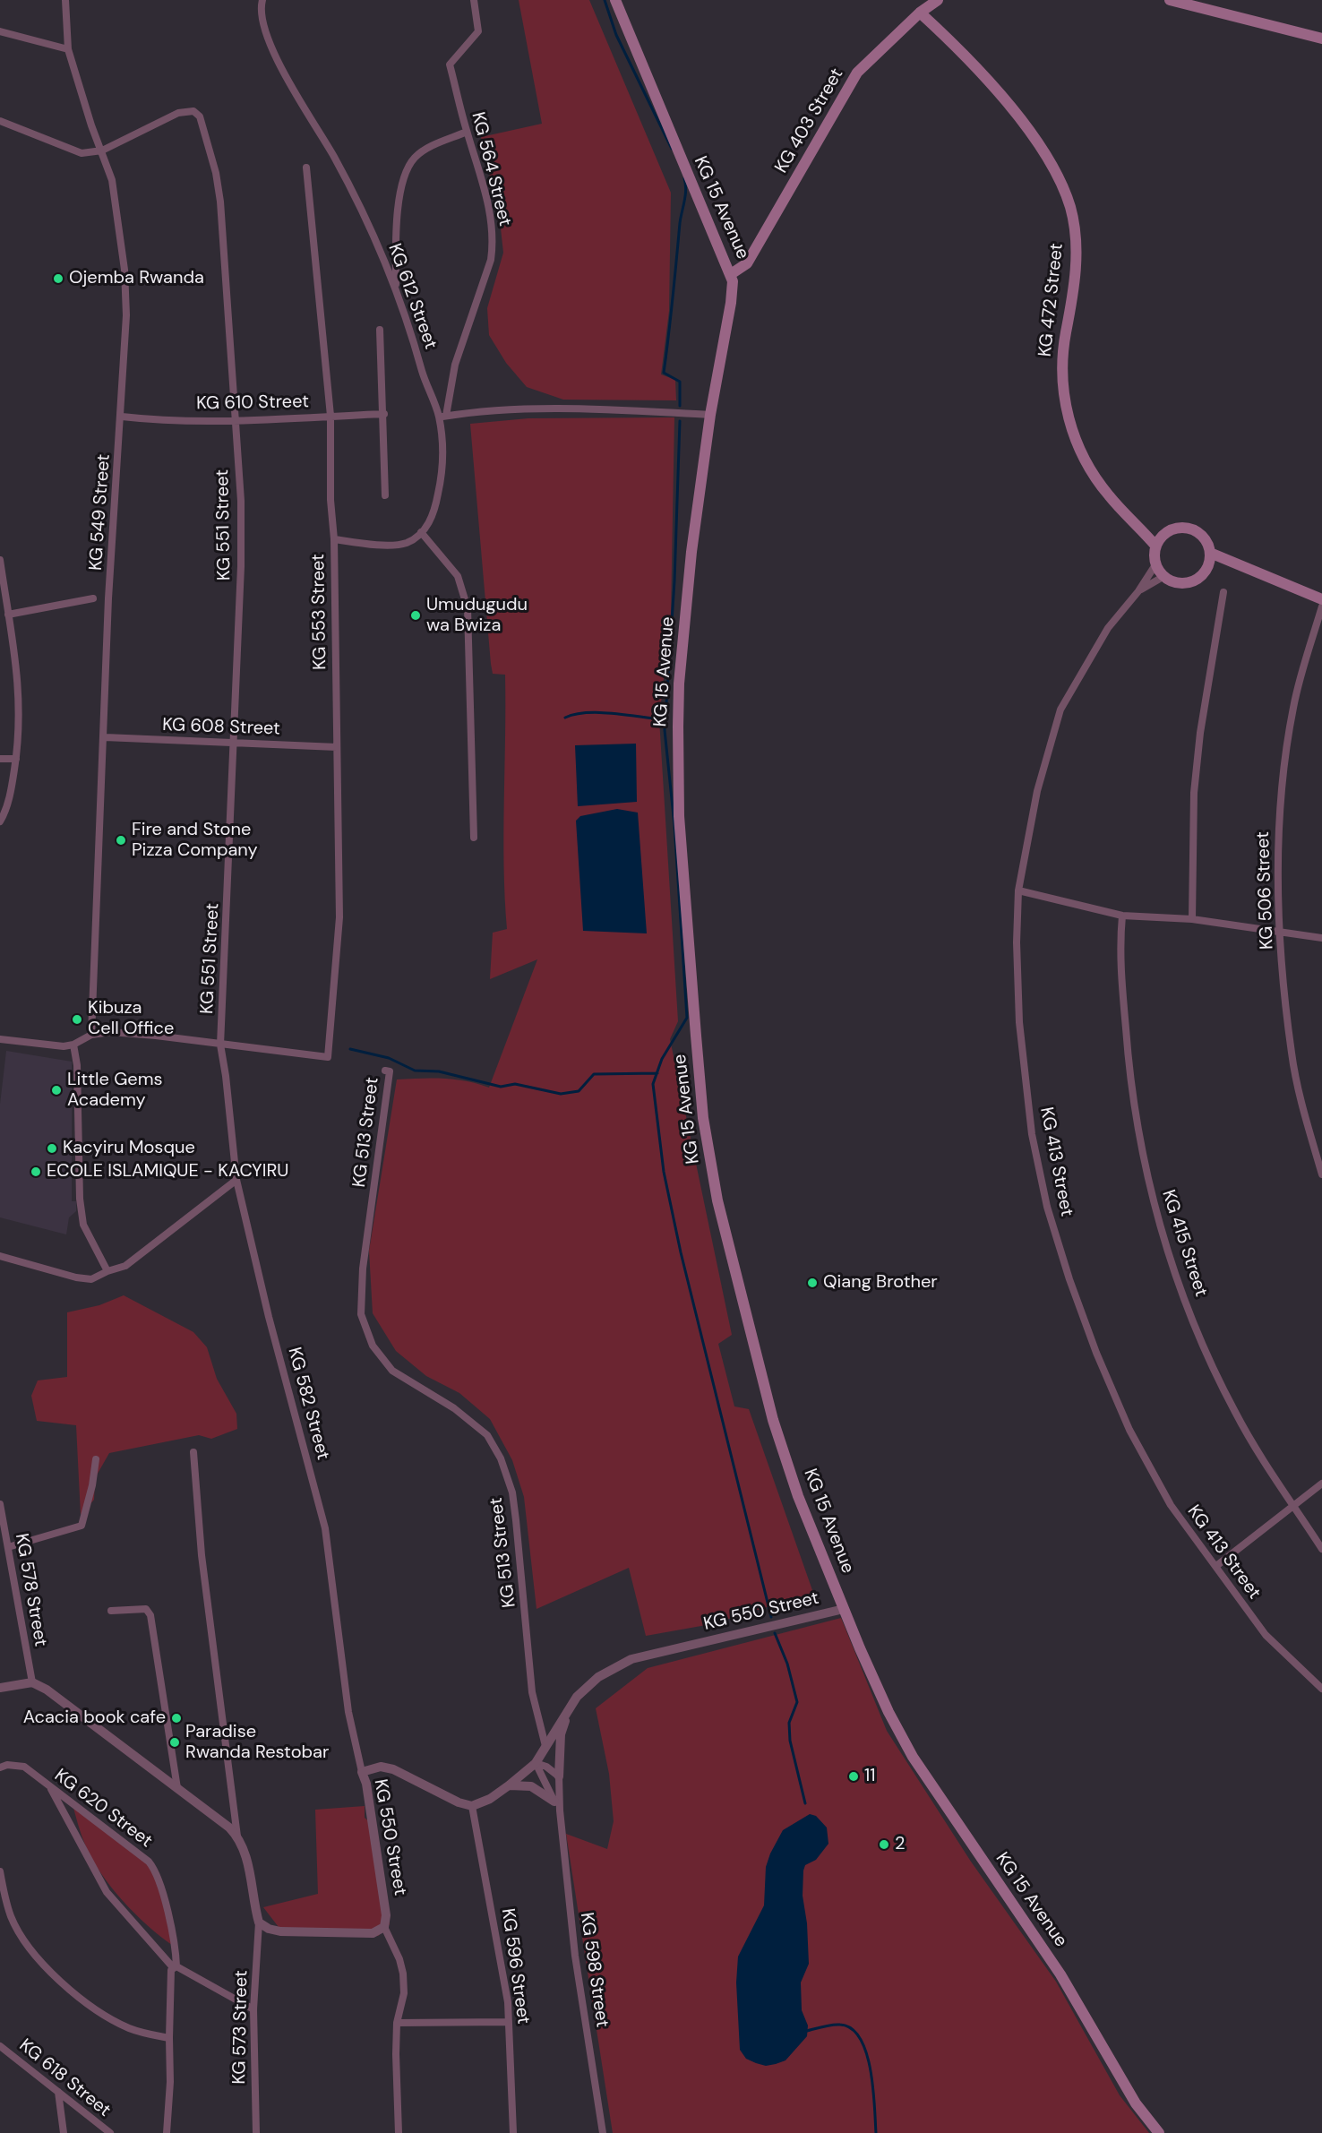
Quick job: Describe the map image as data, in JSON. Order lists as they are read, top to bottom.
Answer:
{
  "streets": {
    "main road": ["KG 403 Street", "KG 15 Avenue", "KG 472 Street"],
    "street": [
      "KG 564 Street",
      "KG 612 Street",
      "KG 610 Street",
      "KG 549 Street",
      "KG 551 Street",
      "KG 553 Street",
      "KG 608 Street",
      "KG 506 Street",
      "KG 513 Street",
      "KG 413 Street",
      "KG 415 Street",
      "KG 582 Street",
      "KG 578 Street",
      "KG 550 Street",
      "KG 620 Street",
      "KG 596 Street",
      "KG 598 Street",
      "KG 573 Street",
      "KG 618 Street"
    ]
  },
  "crossings": [
    ["KG 403 Street", "KG 15 Avenue"],
    ["KG 403 Street", "KG 472 Street"],
    ["KG 564 Street", "KG 612 Street"],
    ["KG 15 Avenue", "KG 550 Street"],
    ["KG 472 Street", "KG 413 Street"],
    ["KG 610 Street", "KG 549 Street"],
    ["KG 610 Street", "KG 551 Street"],
    ["KG 610 Street", "KG 553 Street"],
    ["KG 549 Street", "KG 551 Street"],
    ["KG 549 Street", "KG 608 Street"],
    ["KG 551 Street", "KG 553 Street"],
    ["KG 551 Street", "KG 608 Street"],
    ["KG 551 Street", "KG 582 Street"],
    ["KG 553 Street", "KG 608 Street"],
    ["KG 553 Street", "KG 582 Street"],
    ["KG 513 Street", "KG 550 Street"],
    ["KG 582 Street", "KG 550 Street"],
    ["KG 550 Street", "KG 596 Street"],
    ["KG 550 Street", "KG 598 Street"]
  ],
  "places": [
    "Ojemba Rwanda",
    "Umudugudu wa Bwiza",
    "Fire and Stone Pizza Company",
    "Kibuza Cell Office",
    "Little Gems Academy",
    "Kacyiru Mosque",
    "ECOLE ISLAMIQUE - KACYIRU",
    "Qiang Brother",
    "Acacia book cafe",
    "Paradise Rwanda Restobar",
    "11",
    "2"
  ]
}
